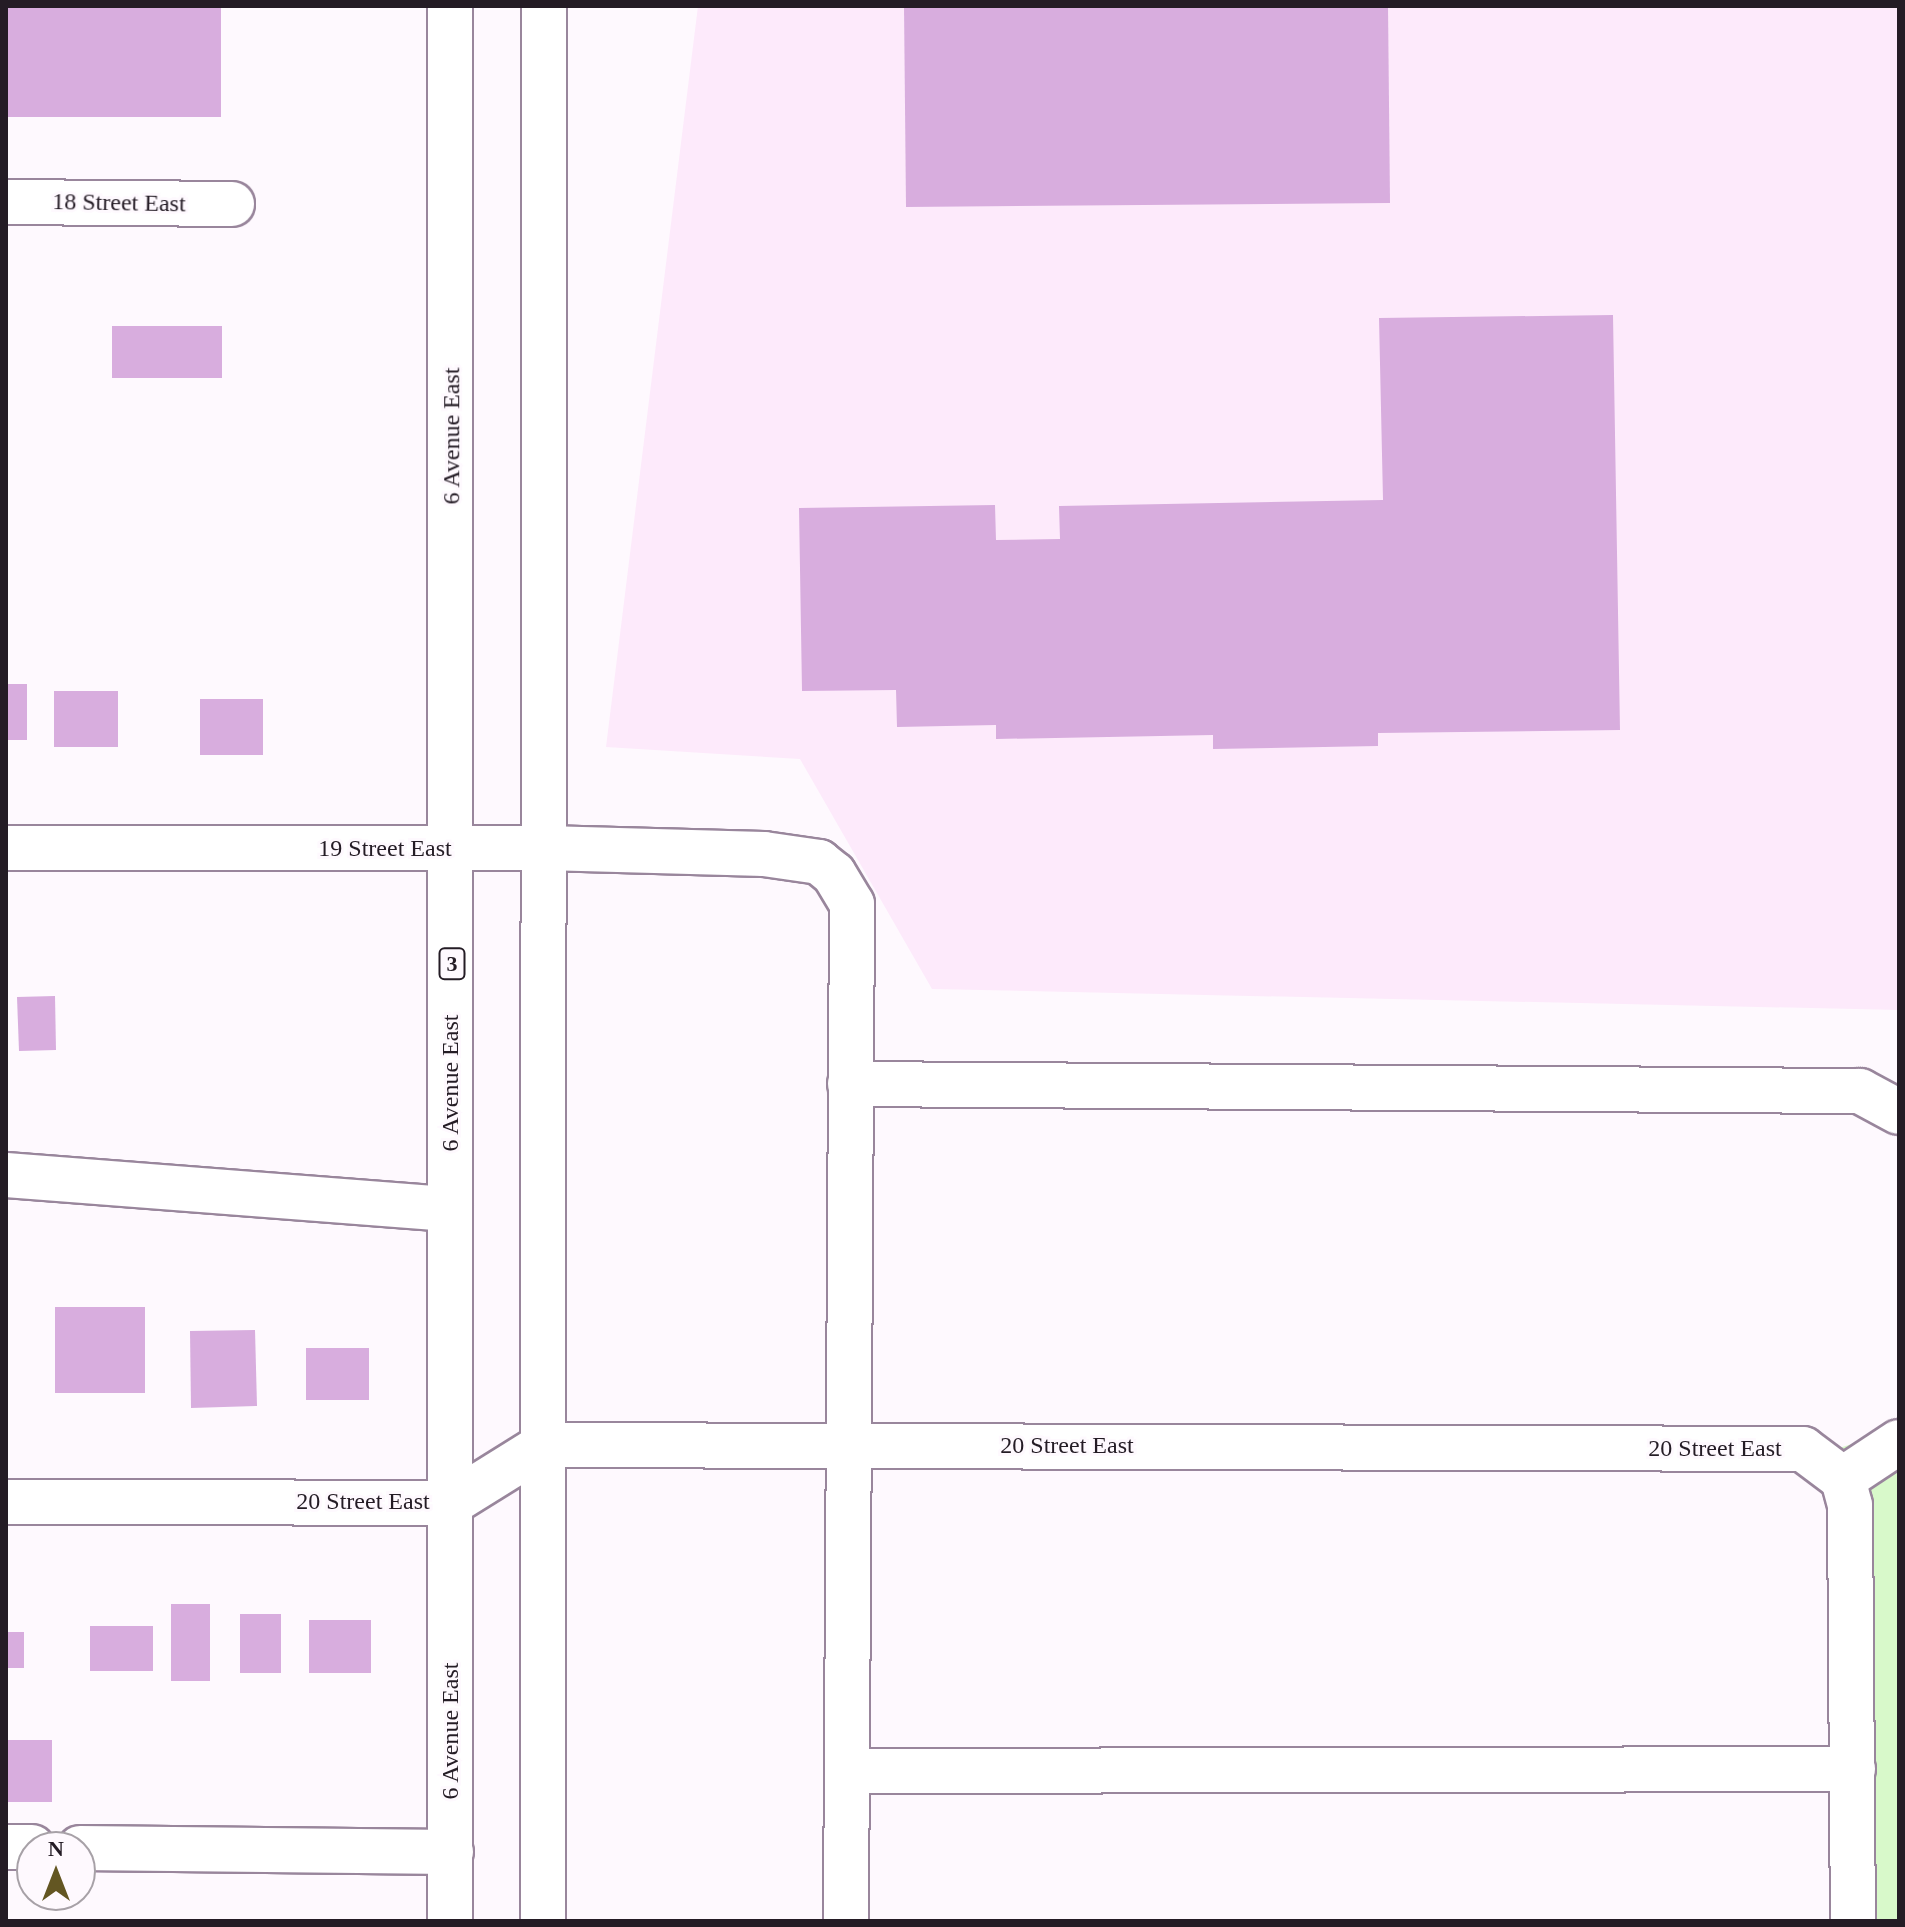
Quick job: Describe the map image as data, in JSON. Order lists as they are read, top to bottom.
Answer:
{
  "streets": {
    "main road": [
      "18 Street East",
      "6 Avenue East",
      "19 Street East",
      "3",
      "20 Street East"
    ]
  },
  "crossings": [
    ["6 Avenue East", "19 Street East"],
    ["6 Avenue East", "20 Street East"],
    ["19 Street East", "20 Street East"]
  ],
  "north": "top"
}
